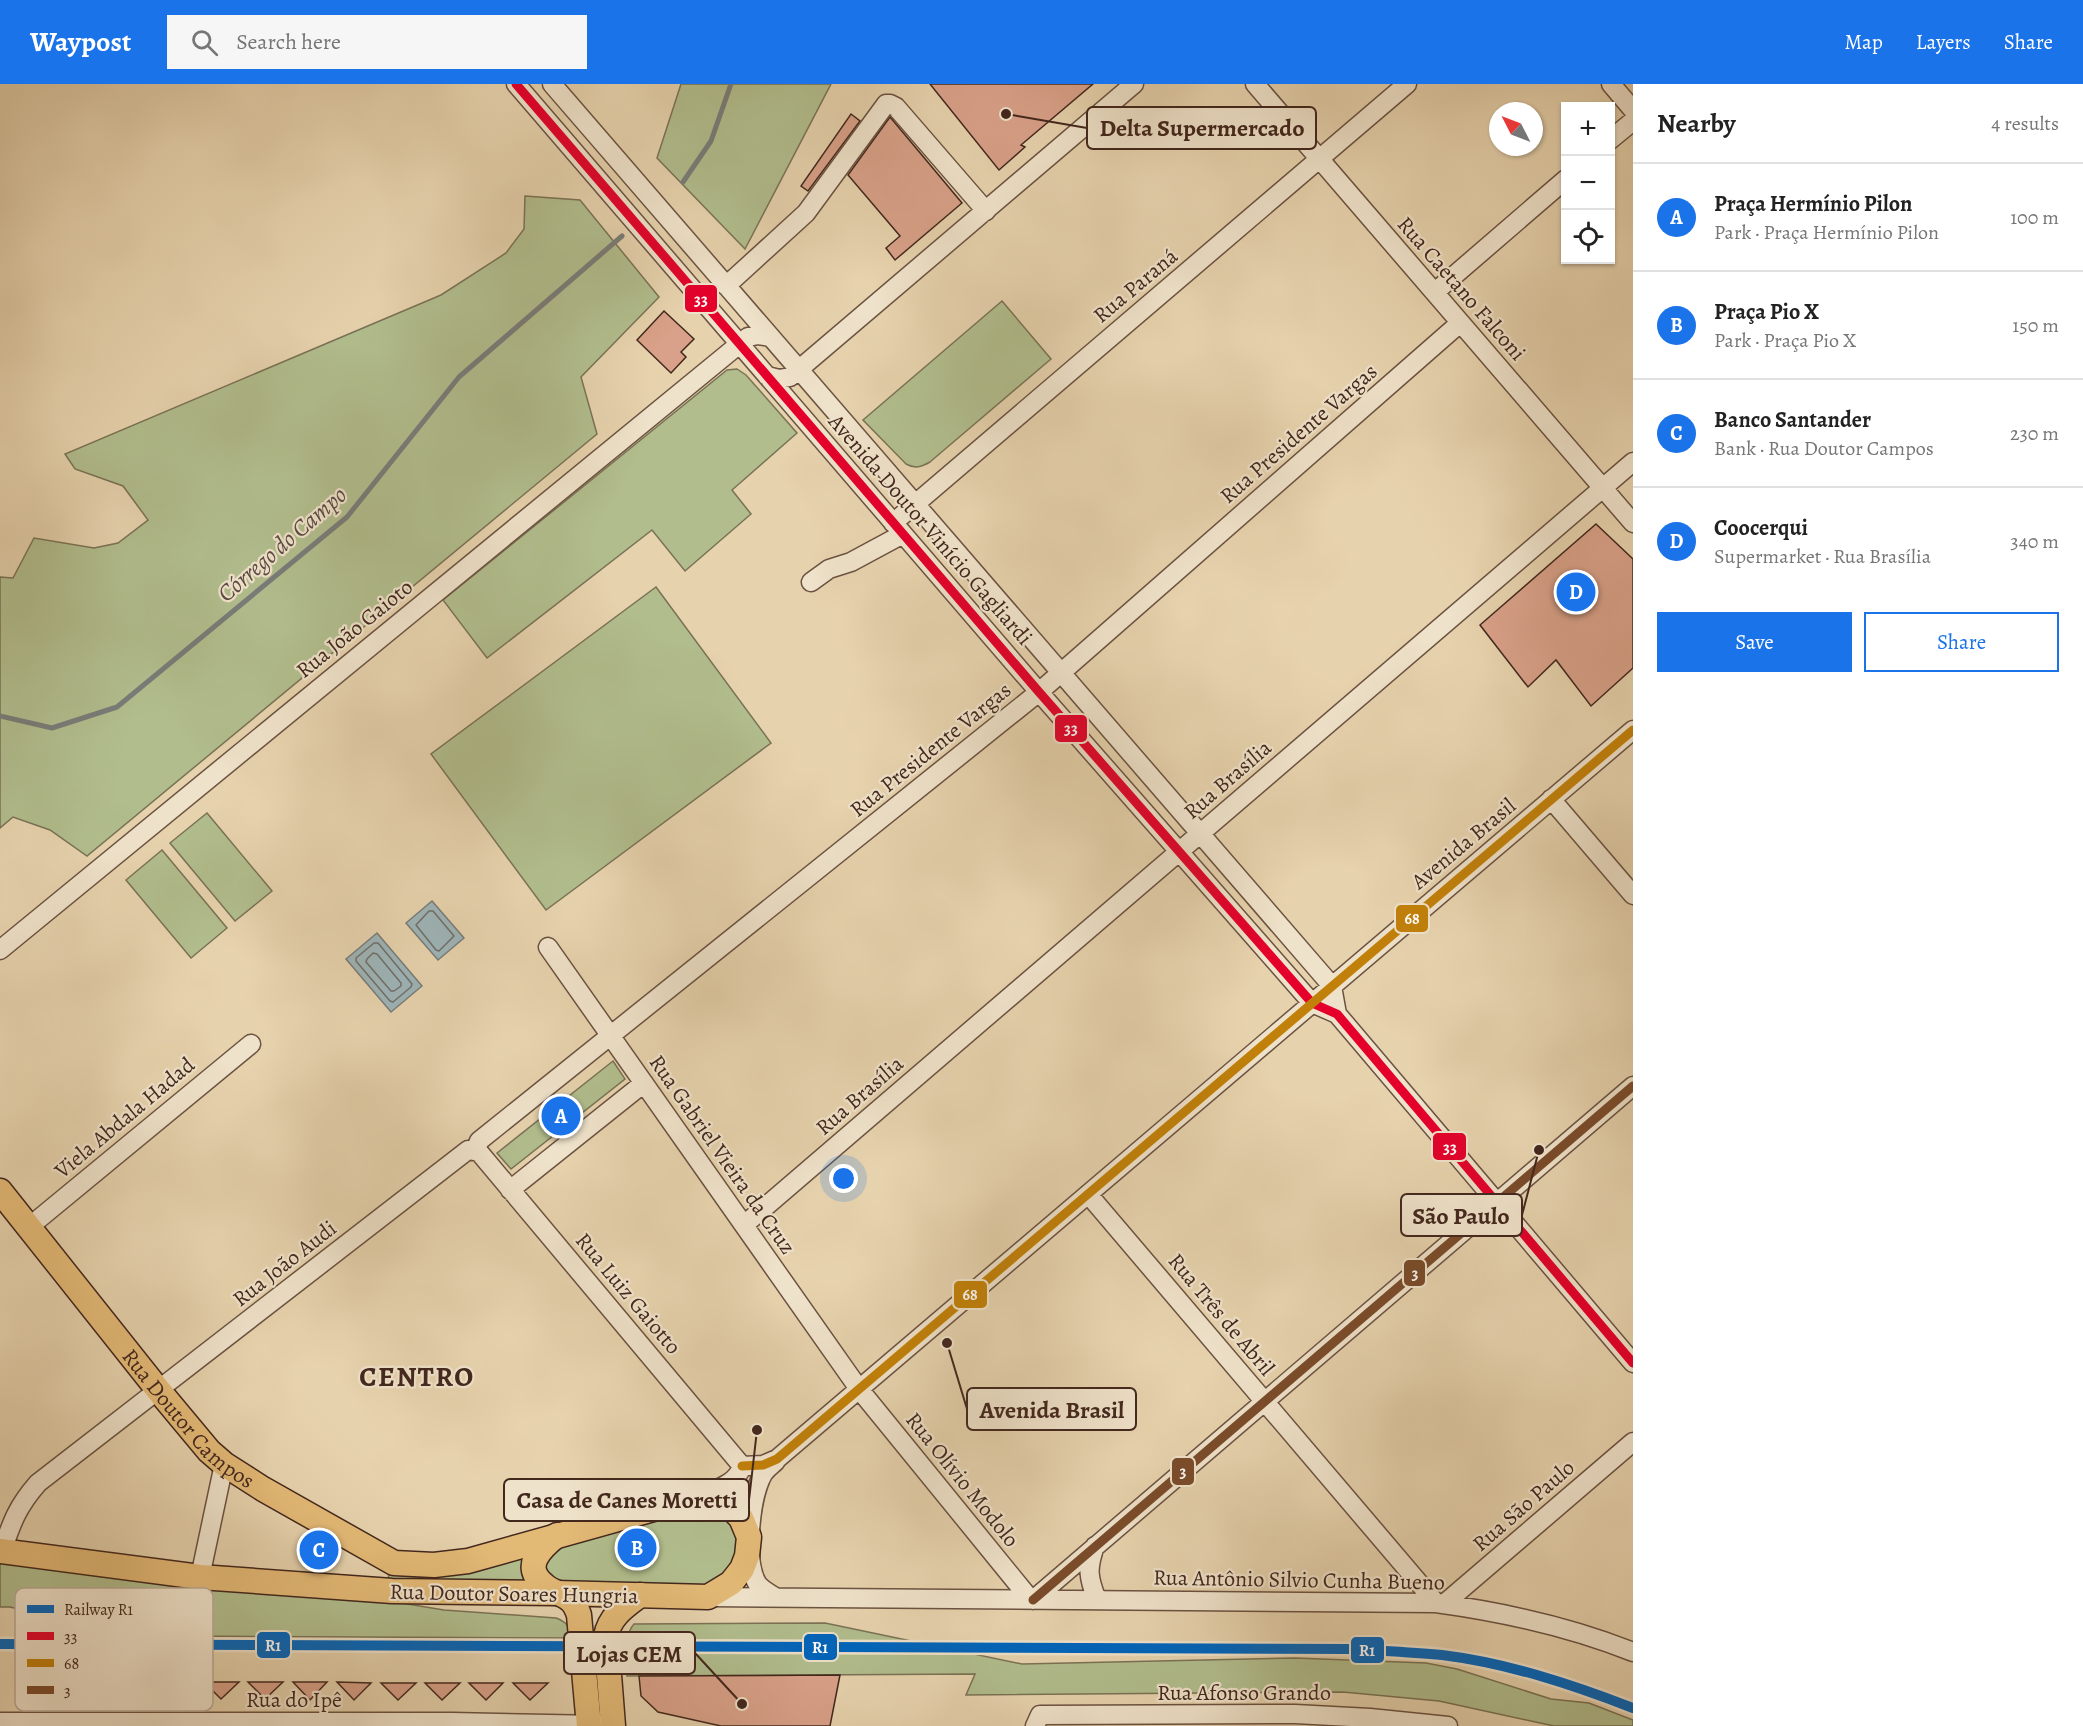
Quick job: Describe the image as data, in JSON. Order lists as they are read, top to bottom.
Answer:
{
  "streets": {
    "main road": ["Rua Doutor Campos", "Rua Doutor Soares Hungria"],
    "street": [
      "Rua Paraná",
      "Rua Caetano Falconi",
      "Rua Presidente Vargas",
      "Avenida Doutor Vinício Gagliardi",
      "Rua João Gaioto",
      "Rua Brasília",
      "Avenida Brasil",
      "Viela Abdala Hadad",
      "Rua Gabriel Vieira da Cruz",
      "Rua João Audi",
      "Rua Luiz Gaiotto",
      "Rua Três de Abril",
      "Rua Olívio Modolo",
      "Rua São Paulo",
      "Rua Antônio Silvio Cunha Bueno",
      "Rua Afonso Grando",
      "Rua do Ipê"
    ]
  },
  "crossings": [
    ["Rua Paraná", "Rua Caetano Falconi"],
    ["Rua Paraná", "Avenida Doutor Vinício Gagliardi"],
    ["Rua Caetano Falconi", "Rua Presidente Vargas"],
    ["Rua Caetano Falconi", "Rua Brasília"],
    ["Rua Presidente Vargas", "Avenida Doutor Vinício Gagliardi"],
    ["Rua Presidente Vargas", "Rua Gabriel Vieira da Cruz"],
    ["Avenida Doutor Vinício Gagliardi", "Rua João Gaioto"],
    ["Avenida Doutor Vinício Gagliardi", "Rua Brasília"],
    ["Avenida Doutor Vinício Gagliardi", "Avenida Brasil"],
    ["Rua Brasília", "Rua Gabriel Vieira da Cruz"],
    ["Avenida Brasil", "Rua Gabriel Vieira da Cruz"],
    ["Avenida Brasil", "Rua Luiz Gaiotto"],
    ["Avenida Brasil", "Rua Três de Abril"],
    ["Avenida Brasil", "Rua Olívio Modolo"],
    ["Viela Abdala Hadad", "Rua Doutor Campos"],
    ["Rua Gabriel Vieira da Cruz", "Rua Olívio Modolo"],
    ["Rua João Audi", "Rua Luiz Gaiotto"],
    ["Rua João Audi", "Rua Doutor Campos"],
    ["Rua João Audi", "Rua Doutor Soares Hungria"],
    ["Rua Três de Abril", "Rua São Paulo"],
    ["Rua Três de Abril", "Rua Antônio Silvio Cunha Bueno"],
    ["Rua Olívio Modolo", "Rua Antônio Silvio Cunha Bueno"],
    ["Rua Olívio Modolo", "Rua Doutor Soares Hungria"],
    ["Rua São Paulo", "Rua Antônio Silvio Cunha Bueno"],
    ["Rua Antônio Silvio Cunha Bueno", "Rua Doutor Soares Hungria"]
  ],
  "districts": ["CENTRO"],
  "water": ["Córrego do Campo"],
  "places": [
    "Delta Supermercado",
    "São Paulo",
    "Avenida Brasil",
    "Casa de Canes Moretti",
    "Lojas CEM"
  ],
  "lines": [
    "transit line 33",
    "transit line 68",
    "transit line 3",
    "rail line R1"
  ],
  "legend": [
    "Railway R1",
    "33",
    "68",
    "3"
  ],
  "north": "top left",
  "page": {
    "header": "Waypost",
    "search": "Search here",
    "nav": ["Map", "Layers", "Share"],
    "heading": ["Nearby", "4 results"],
    "map_buttons": ["+", "−"],
    "list": [
      {
        "mark": "A",
        "name": "Praça Hermínio Pilon",
        "note": "Park · Praça Hermínio Pilon",
        "value": "100 m"
      },
      {
        "mark": "B",
        "name": "Praça Pio X",
        "note": "Park · Praça Pio X",
        "value": "150 m"
      },
      {
        "mark": "C",
        "name": "Banco Santander",
        "note": "Bank · Rua Doutor Campos",
        "value": "230 m"
      },
      {
        "mark": "D",
        "name": "Coocerqui",
        "note": "Supermarket · Rua Brasília",
        "value": "340 m"
      }
    ],
    "pins": [
      "D",
      "A",
      "B",
      "C"
    ],
    "buttons": ["Save", "Share"]
  }
}
